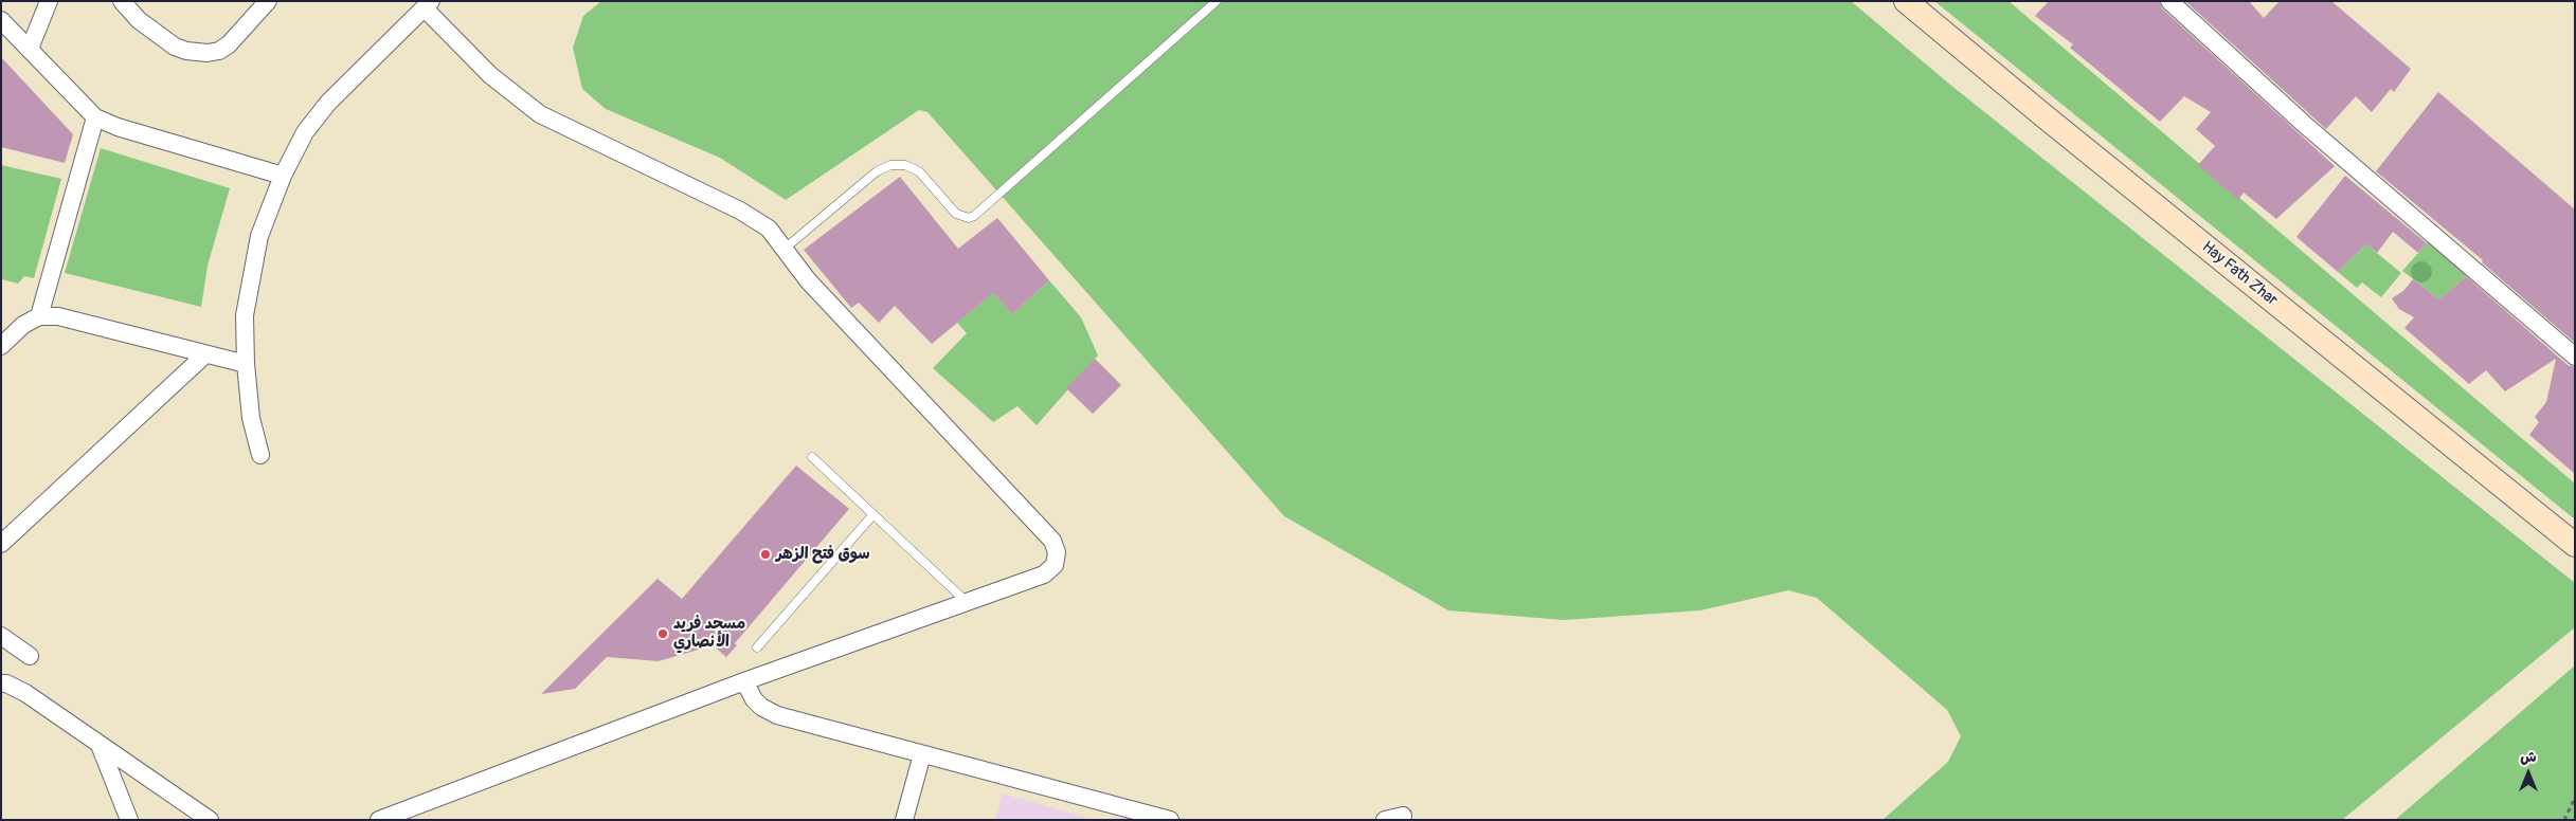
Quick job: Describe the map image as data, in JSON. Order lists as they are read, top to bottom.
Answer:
{
  "streets": {
    "street": ["Hay Fath Zhar"]
  },
  "places": ["سوق فتح الزهر", "مسجد فريد الأنصاري"],
  "north": "top"
}
